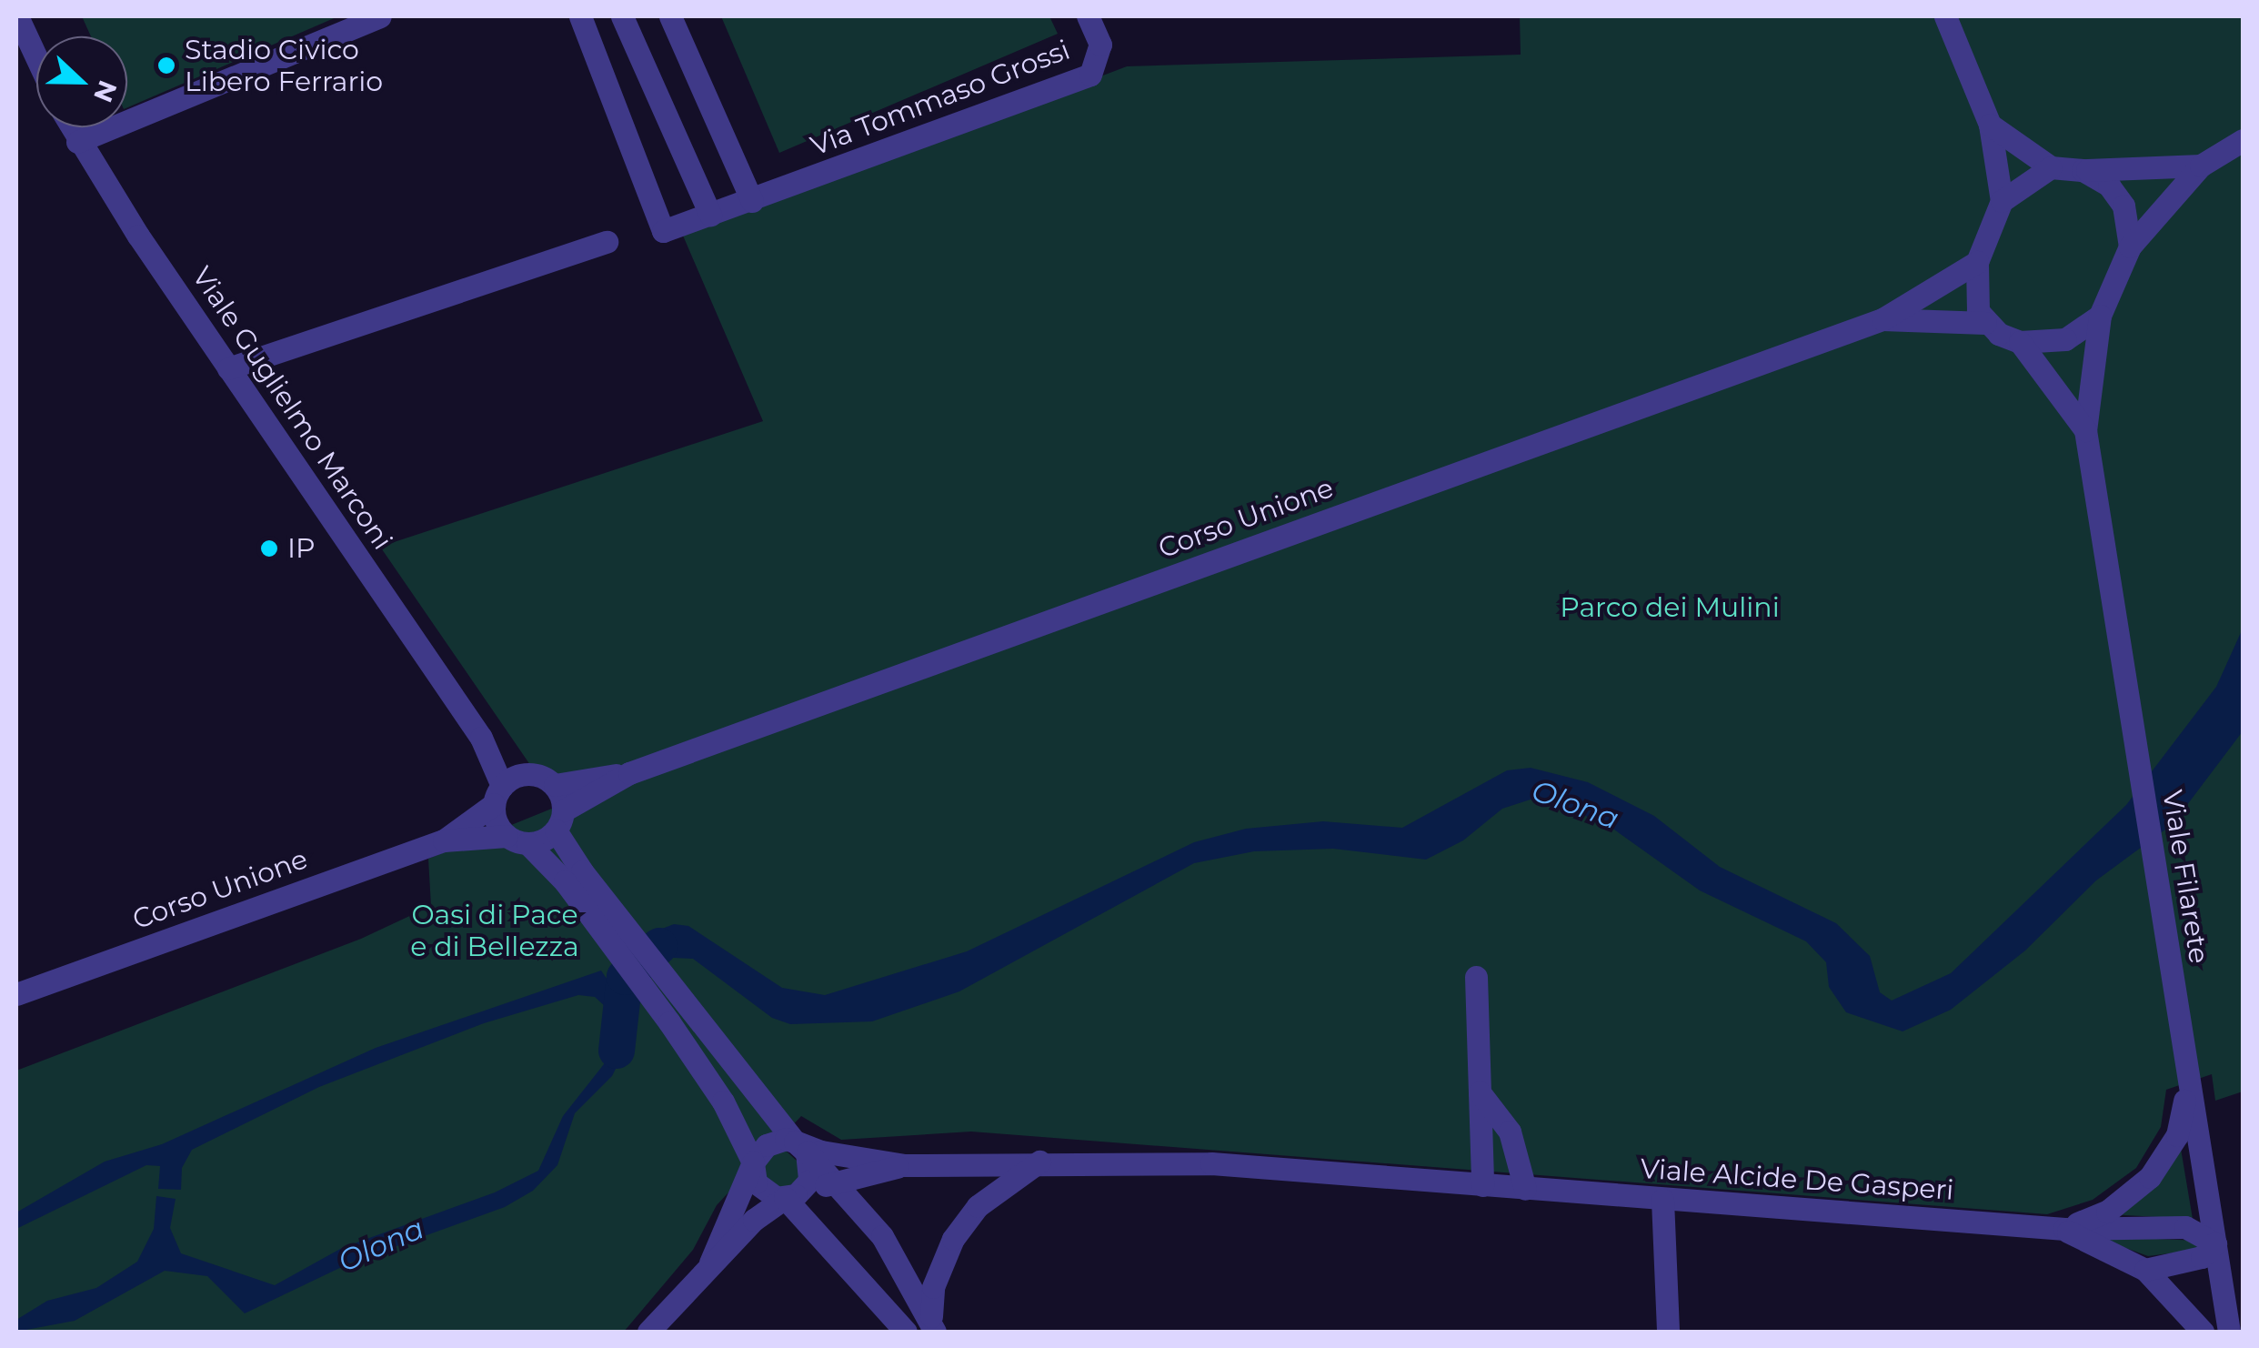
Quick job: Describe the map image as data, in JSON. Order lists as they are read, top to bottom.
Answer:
{
  "streets": {
    "street": [
      "Via Tommaso Grossi",
      "Viale Guglielmo Marconi",
      "Corso Unione",
      "Viale Filarete",
      "Viale Alcide De Gasperi"
    ]
  },
  "crossings": [
    ["Viale Guglielmo Marconi", "Corso Unione"],
    ["Corso Unione", "Viale Filarete"],
    ["Viale Filarete", "Viale Alcide De Gasperi"]
  ],
  "water": ["Olona"],
  "parks": ["Parco dei Mulini", "Oasi di Pace e di Bellezza"],
  "places": ["Stadio Civico Libero Ferrario", "IP"],
  "north": "right"
}
